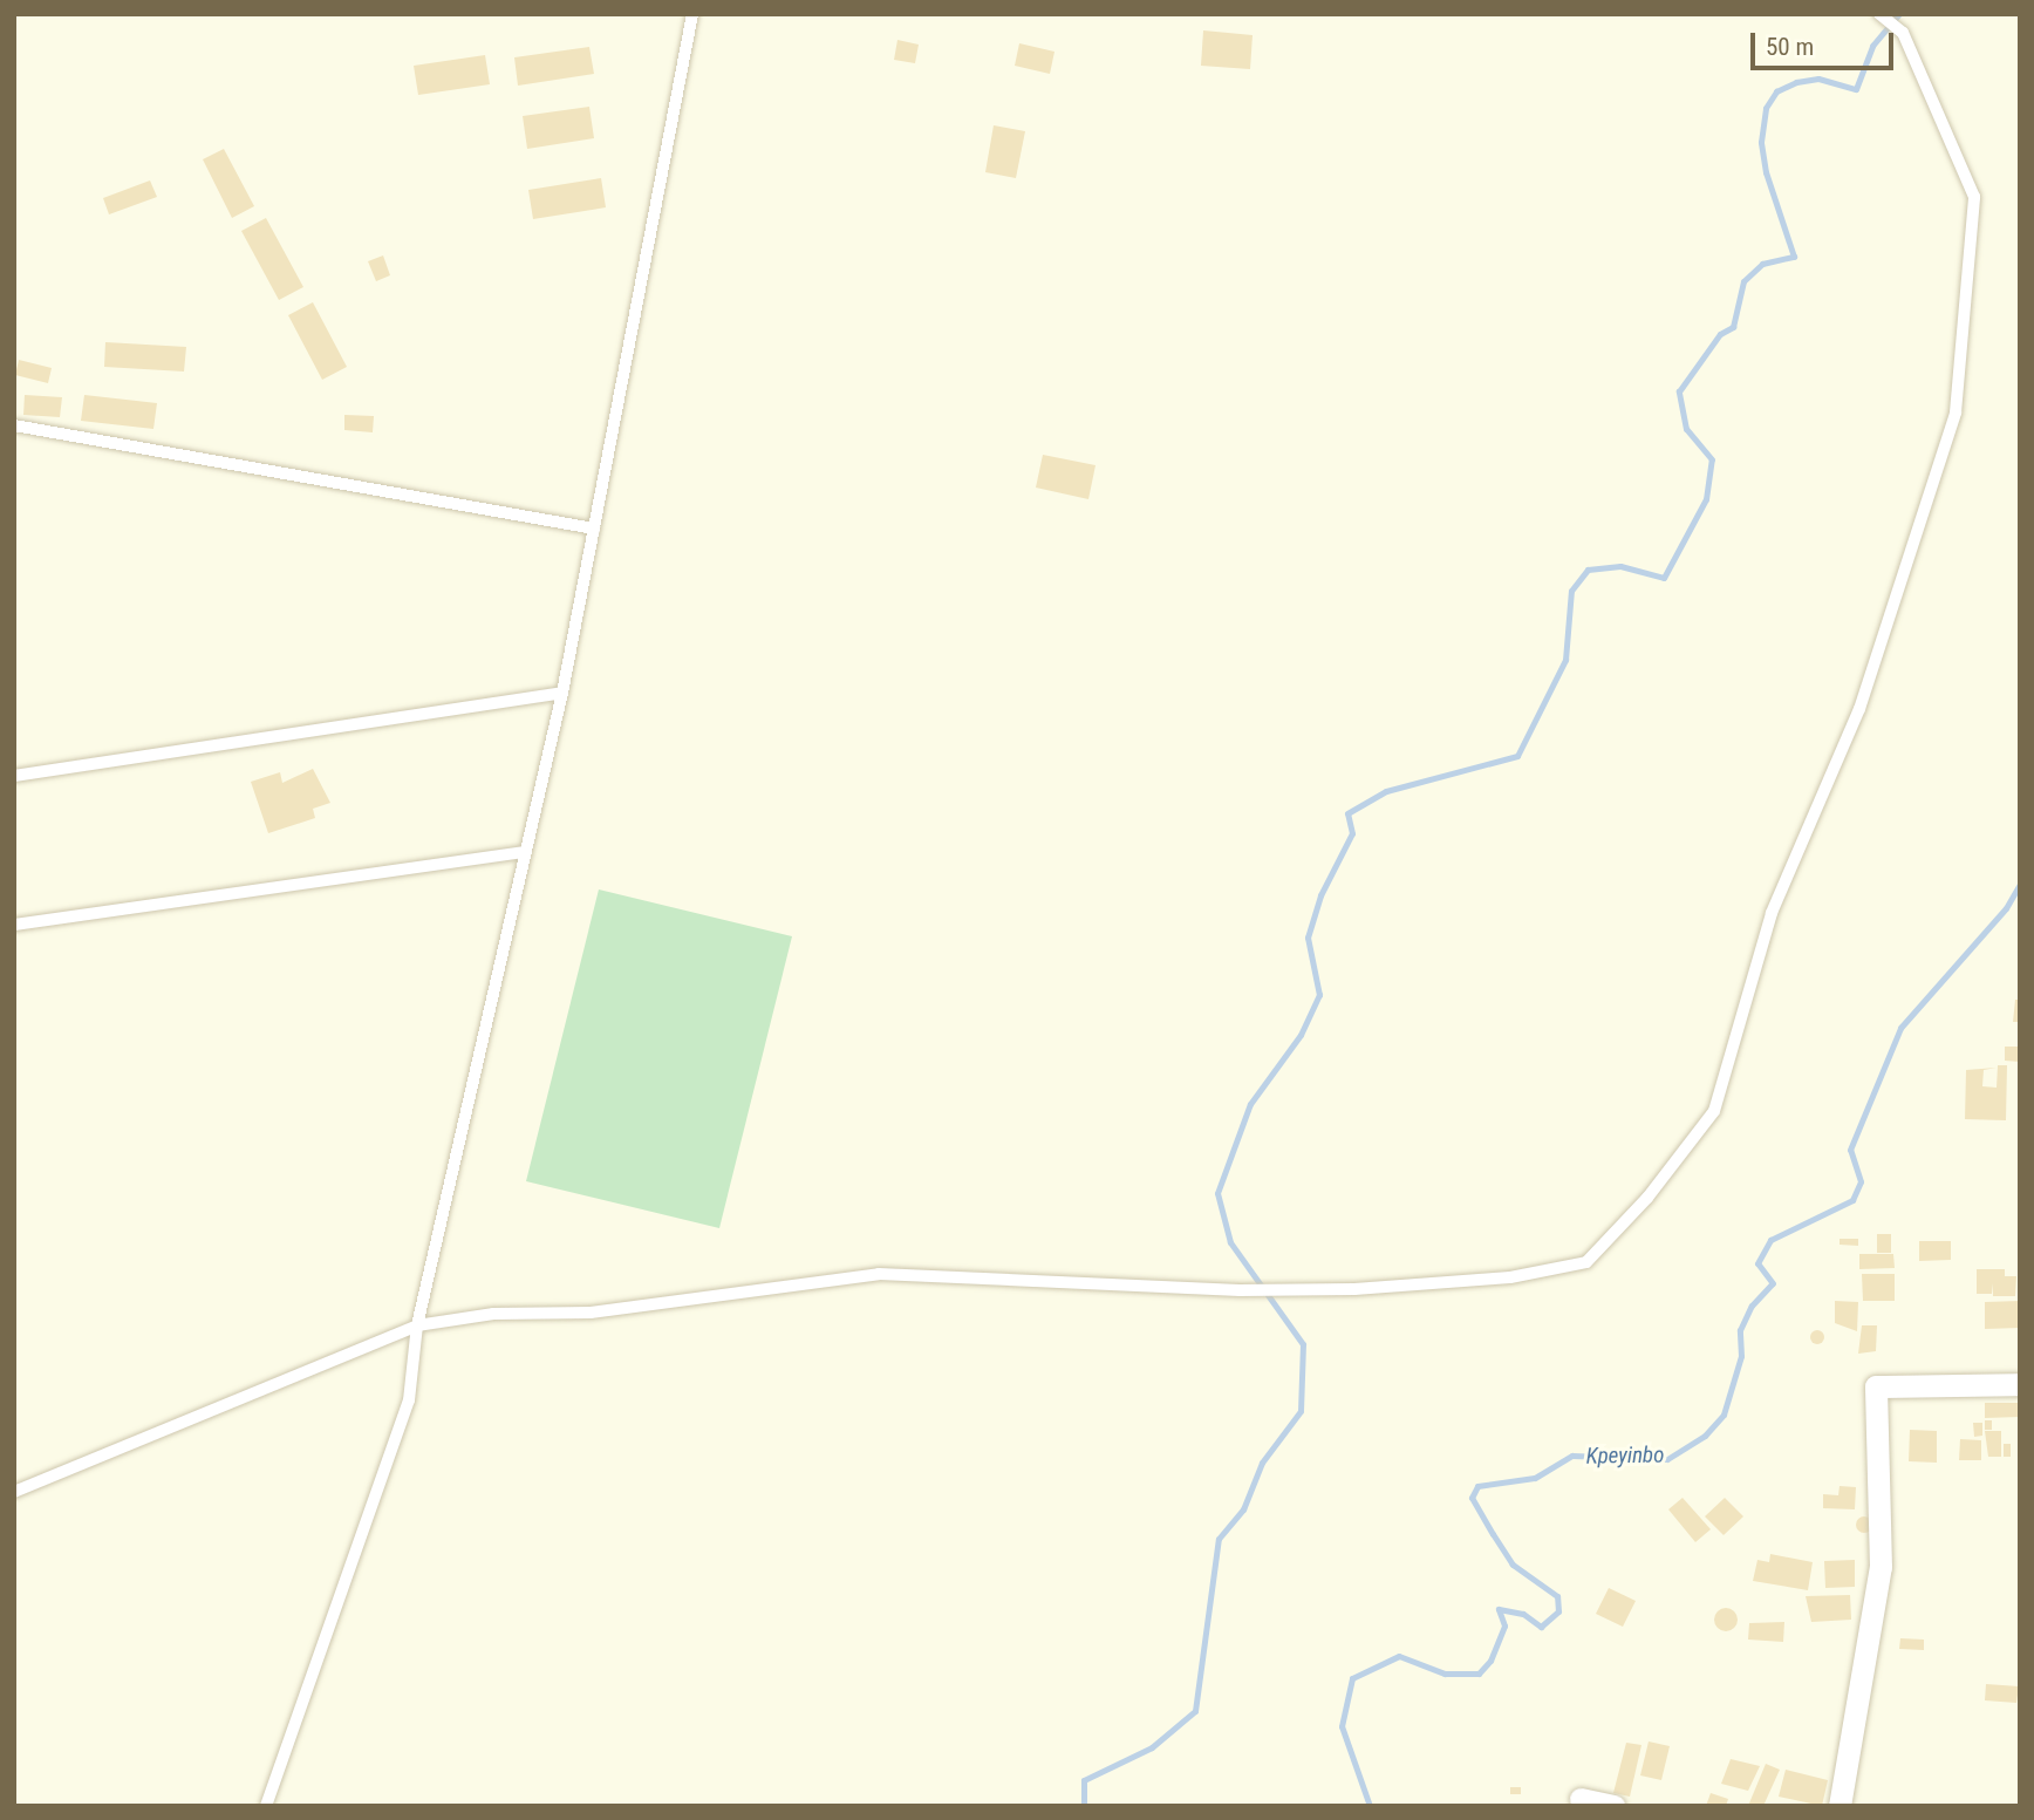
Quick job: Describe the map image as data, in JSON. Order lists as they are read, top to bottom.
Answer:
{
  "water": ["Kpeyinbo"],
  "scale_bar": "50 m"
}
